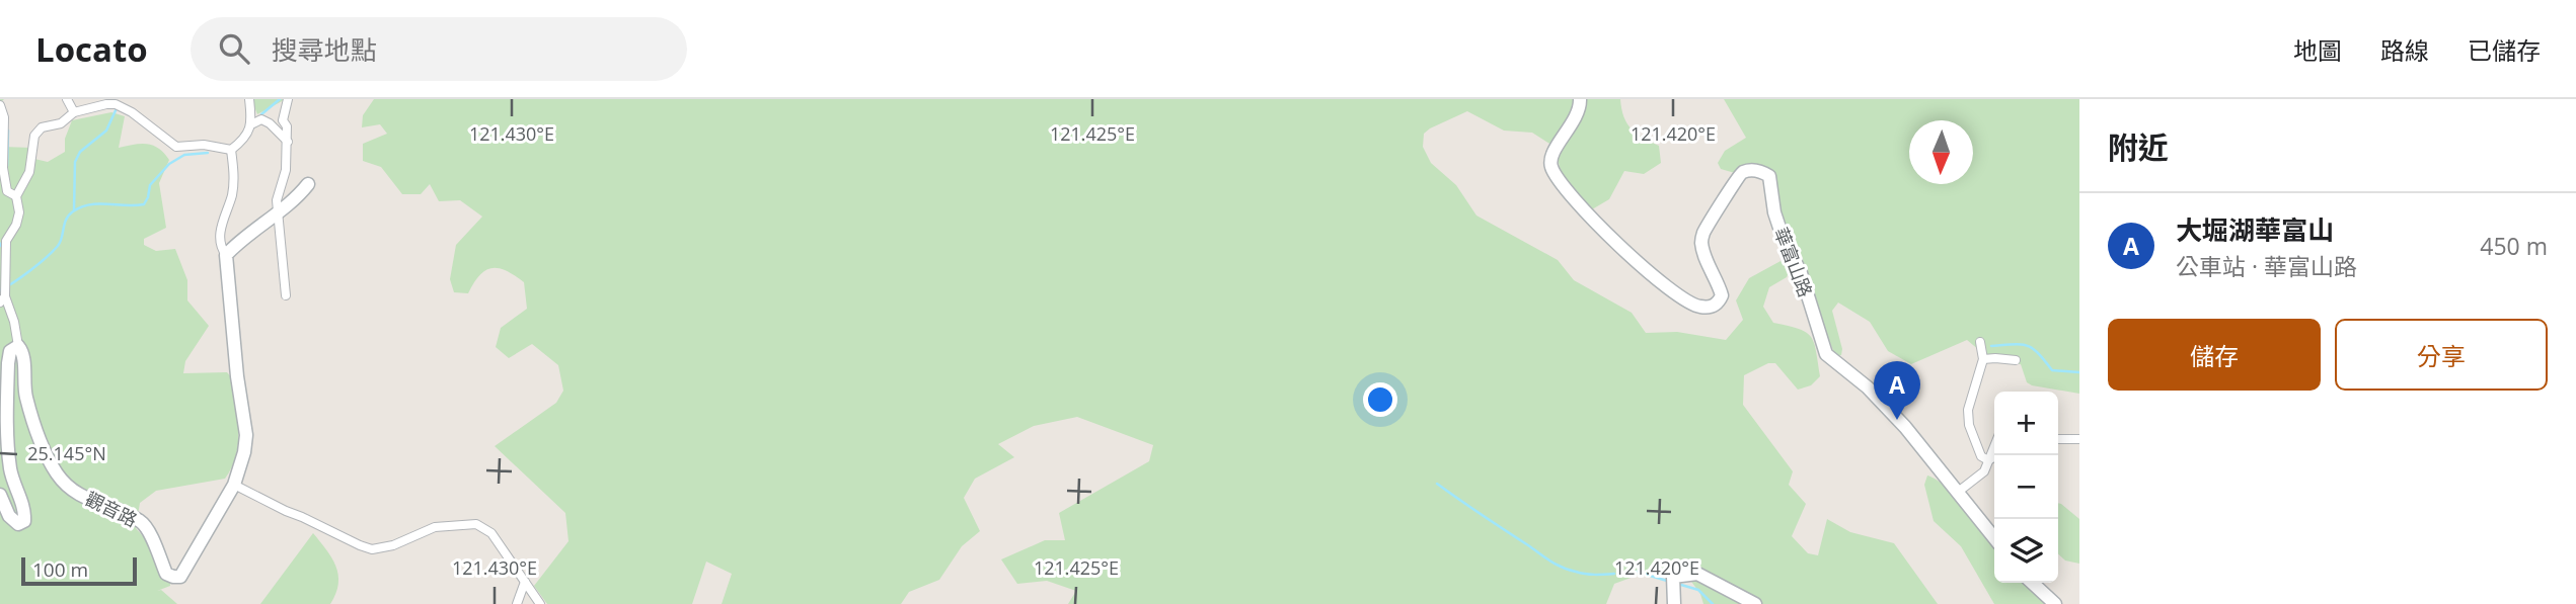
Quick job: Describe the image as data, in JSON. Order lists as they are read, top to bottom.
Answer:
{
  "streets": {
    "street": ["華富山路", "觀音路"]
  },
  "scale_bar": "100 m",
  "north": "bottom",
  "page": {
    "header": "Locato",
    "search": "搜尋地點",
    "nav": ["地圖", "路線", "已儲存"],
    "heading": "附近",
    "list": [
      {
        "mark": "A",
        "name": "大堀湖華富山",
        "note": "公車站 · 華富山路",
        "value": "450 m"
      }
    ],
    "buttons": ["儲存", "分享"],
    "pins": "A",
    "map_buttons": ["+", "−"],
    "scale": "100 m"
  },
  "coordinates": [
    "121.430°E",
    "121.425°E",
    "121.420°E",
    "25.145°N"
  ]
}
